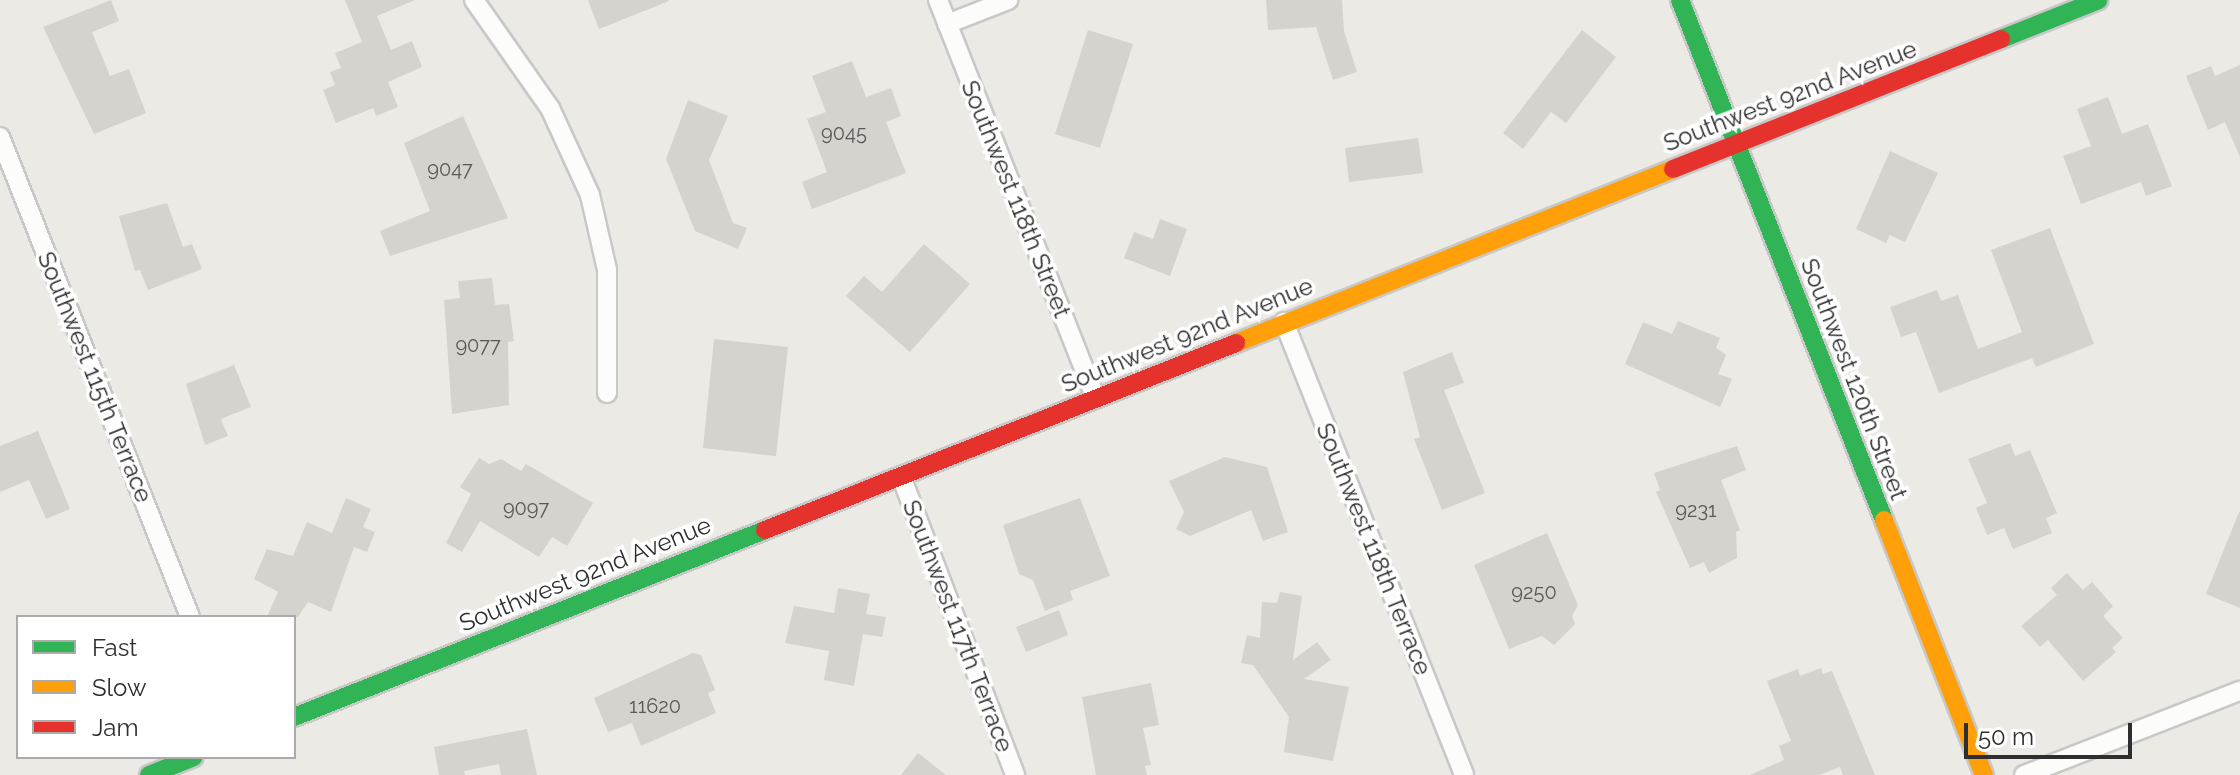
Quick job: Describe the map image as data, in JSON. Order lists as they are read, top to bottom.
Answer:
{
  "streets": {
    "street": [
      "Southwest 92nd Avenue",
      "Southwest 118th Street",
      "Southwest 115th Terrace",
      "Southwest 120th Street",
      "Southwest 118th Terrace",
      "Southwest 117th Terrace"
    ]
  },
  "crossings": [
    ["Southwest 92nd Avenue", "Southwest 118th Street"],
    ["Southwest 92nd Avenue", "Southwest 120th Street"],
    ["Southwest 92nd Avenue", "Southwest 118th Terrace"],
    ["Southwest 92nd Avenue", "Southwest 117th Terrace"]
  ],
  "house_numbers": [
    "9045",
    "9047",
    "9077",
    "9097",
    "9231",
    "9250",
    "11620"
  ],
  "legend": ["Fast", "Slow", "Jam"],
  "scale_bar": "50 m"
}
